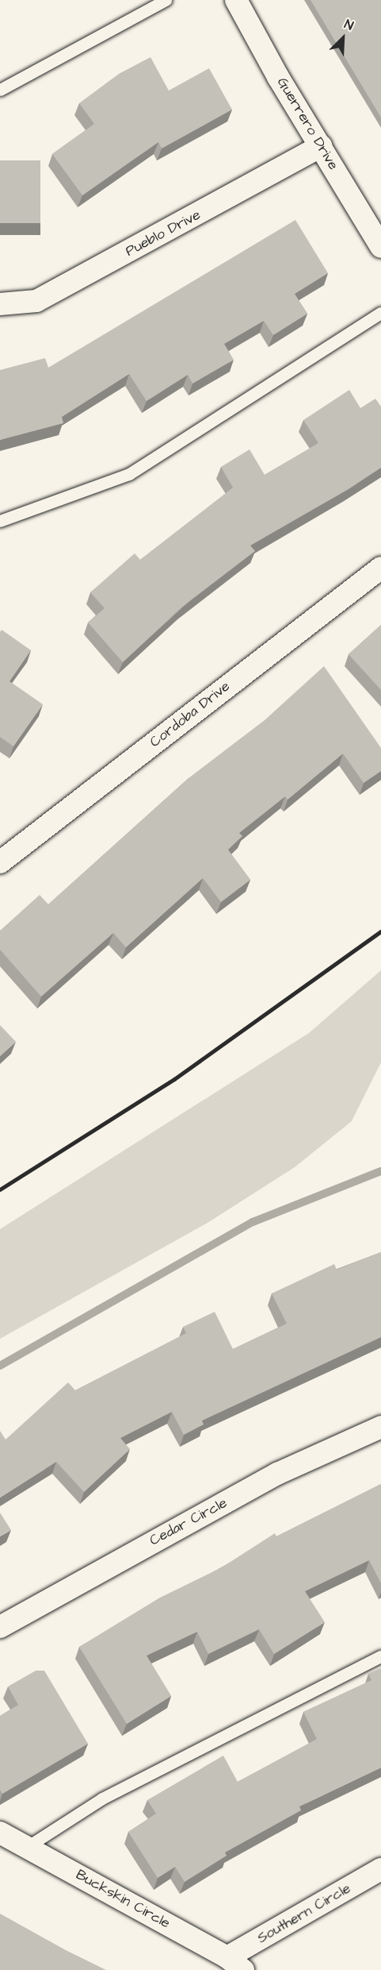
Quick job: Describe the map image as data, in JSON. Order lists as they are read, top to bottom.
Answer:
{
  "streets": {
    "street": [
      "Guerrero Drive",
      "Pueblo Drive",
      "Cordoba Drive",
      "Cedar Circle",
      "Buckskin Circle",
      "Southern Circle"
    ]
  },
  "crossings": [
    ["Guerrero Drive", "Pueblo Drive"],
    ["Buckskin Circle", "Southern Circle"]
  ],
  "north": "top right"
}
